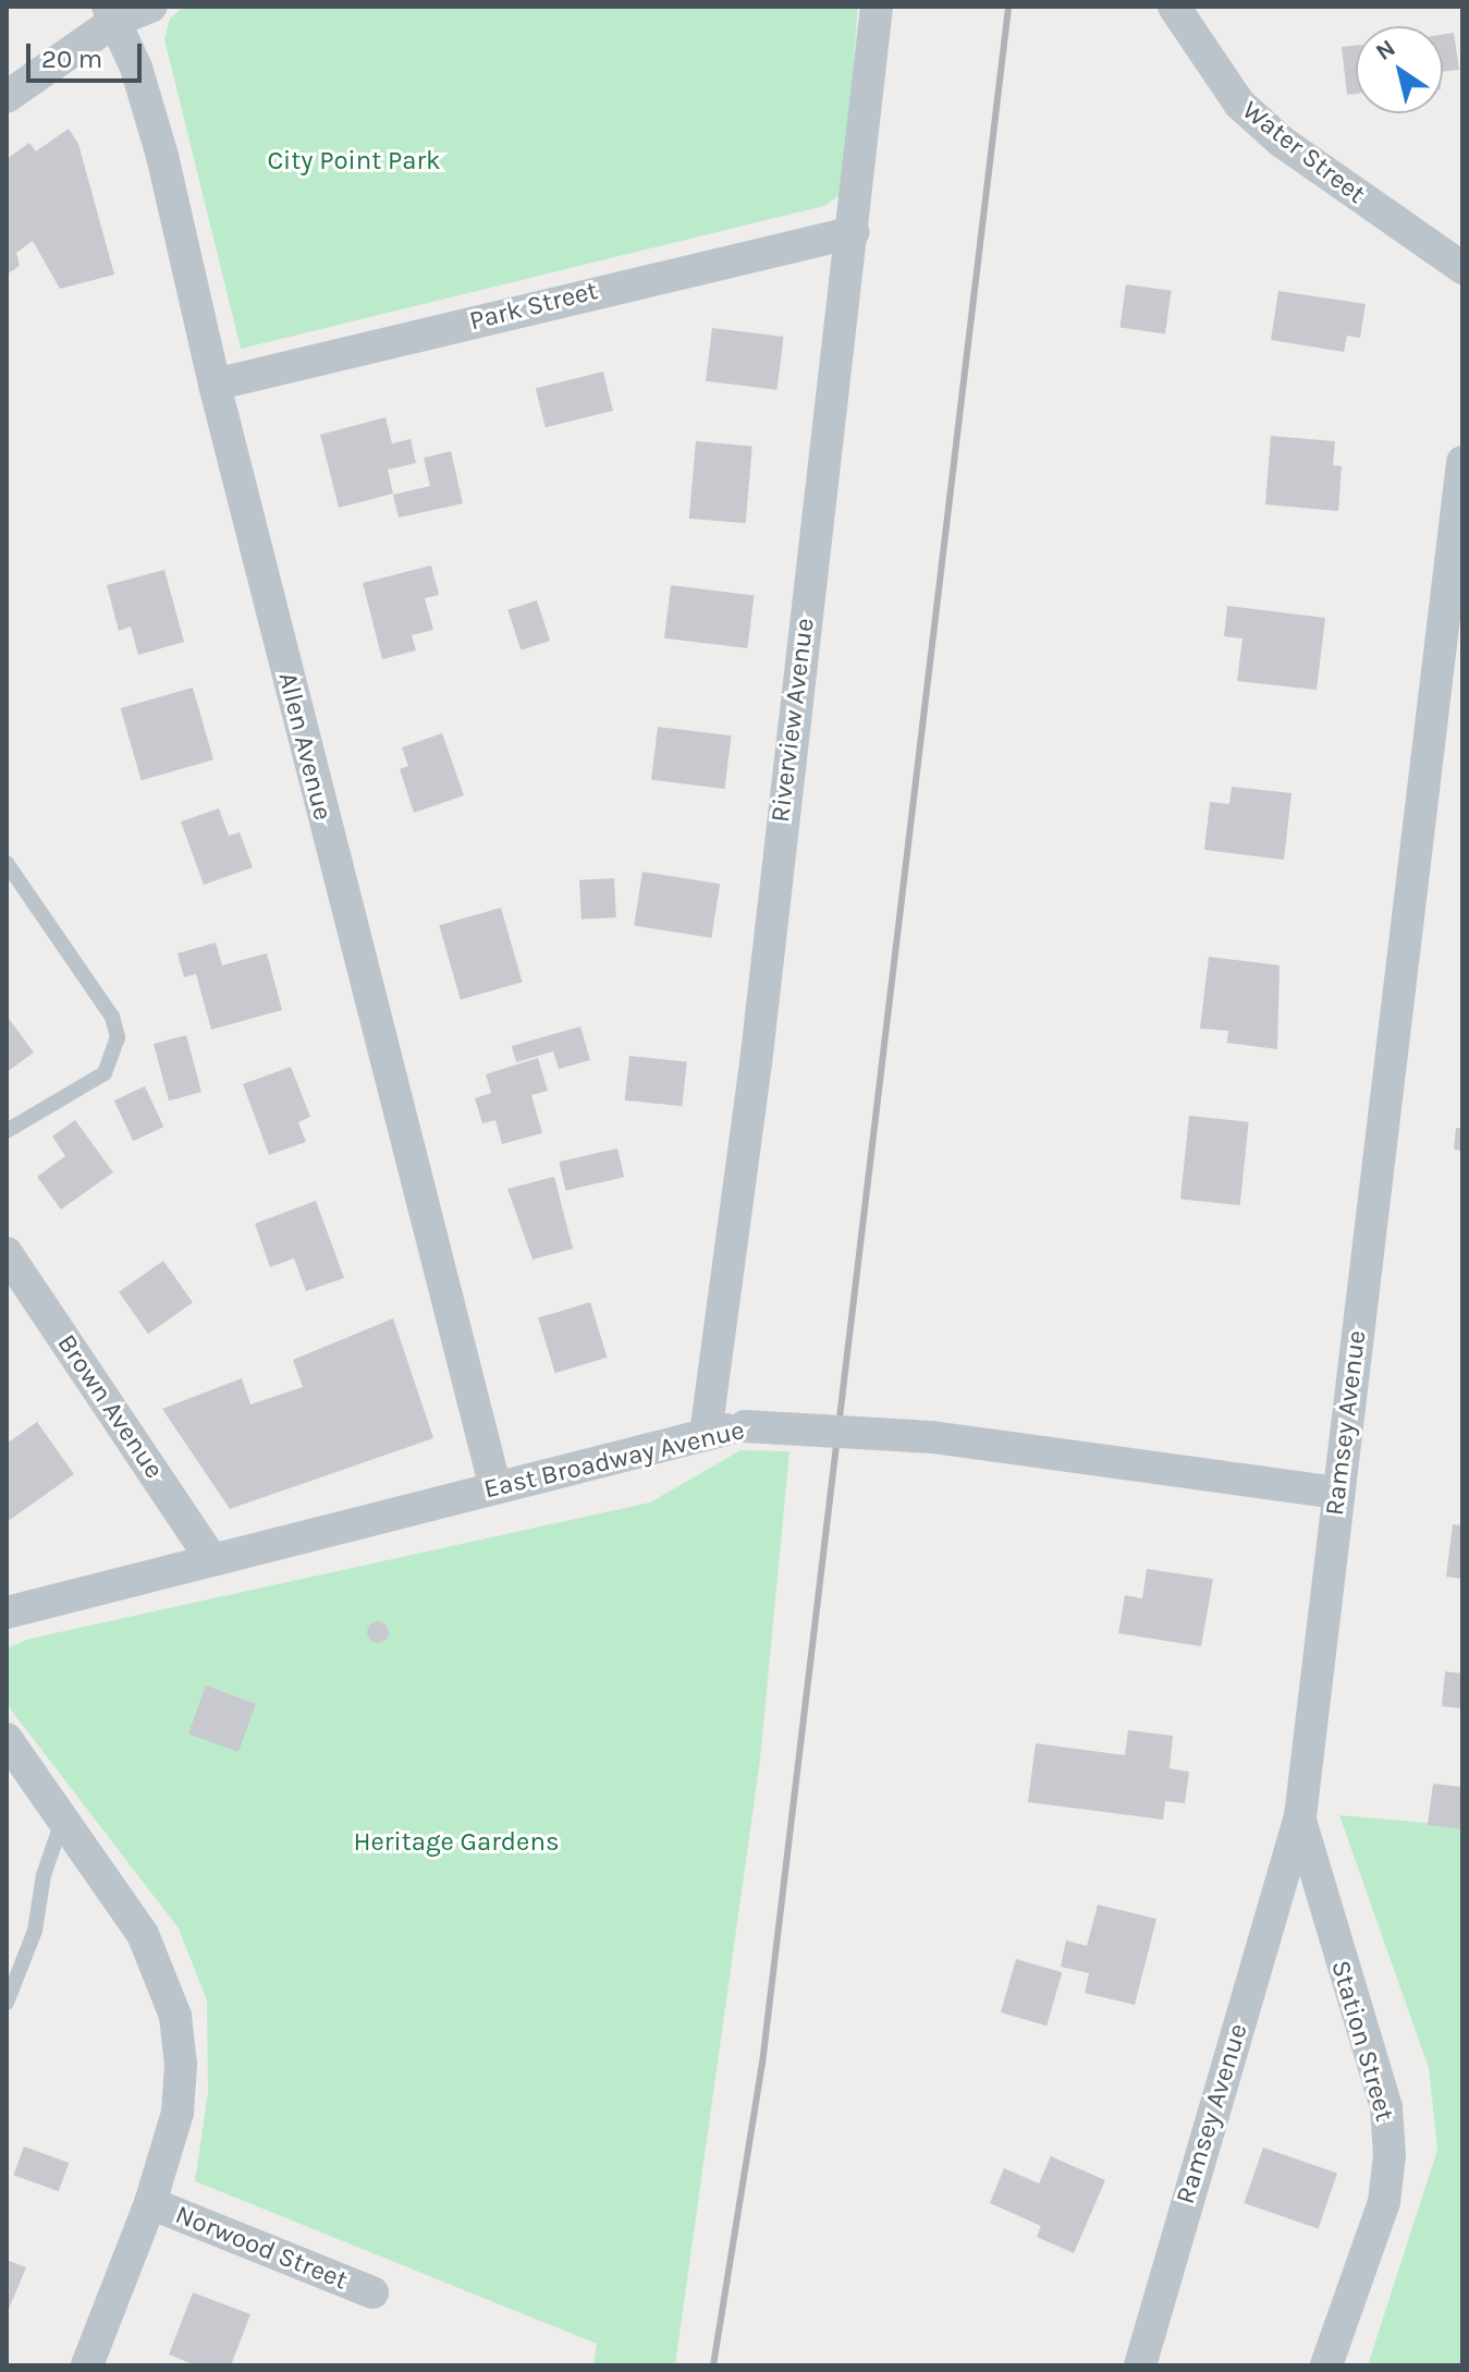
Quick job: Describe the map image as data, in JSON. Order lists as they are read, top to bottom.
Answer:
{
  "streets": {
    "street": [
      "Water Street",
      "Park Street",
      "Riverview Avenue",
      "Allen Avenue",
      "Brown Avenue",
      "Ramsey Avenue",
      "East Broadway Avenue",
      "Station Street",
      "Norwood Street"
    ]
  },
  "crossings": [
    ["Park Street", "Riverview Avenue"],
    ["Park Street", "Allen Avenue"],
    ["Riverview Avenue", "East Broadway Avenue"],
    ["Allen Avenue", "East Broadway Avenue"],
    ["Brown Avenue", "East Broadway Avenue"],
    ["Ramsey Avenue", "East Broadway Avenue"],
    ["Ramsey Avenue", "Station Street"]
  ],
  "parks": ["City Point Park", "Heritage Gardens"],
  "scale_bar": "20 m",
  "north": "top left"
}
